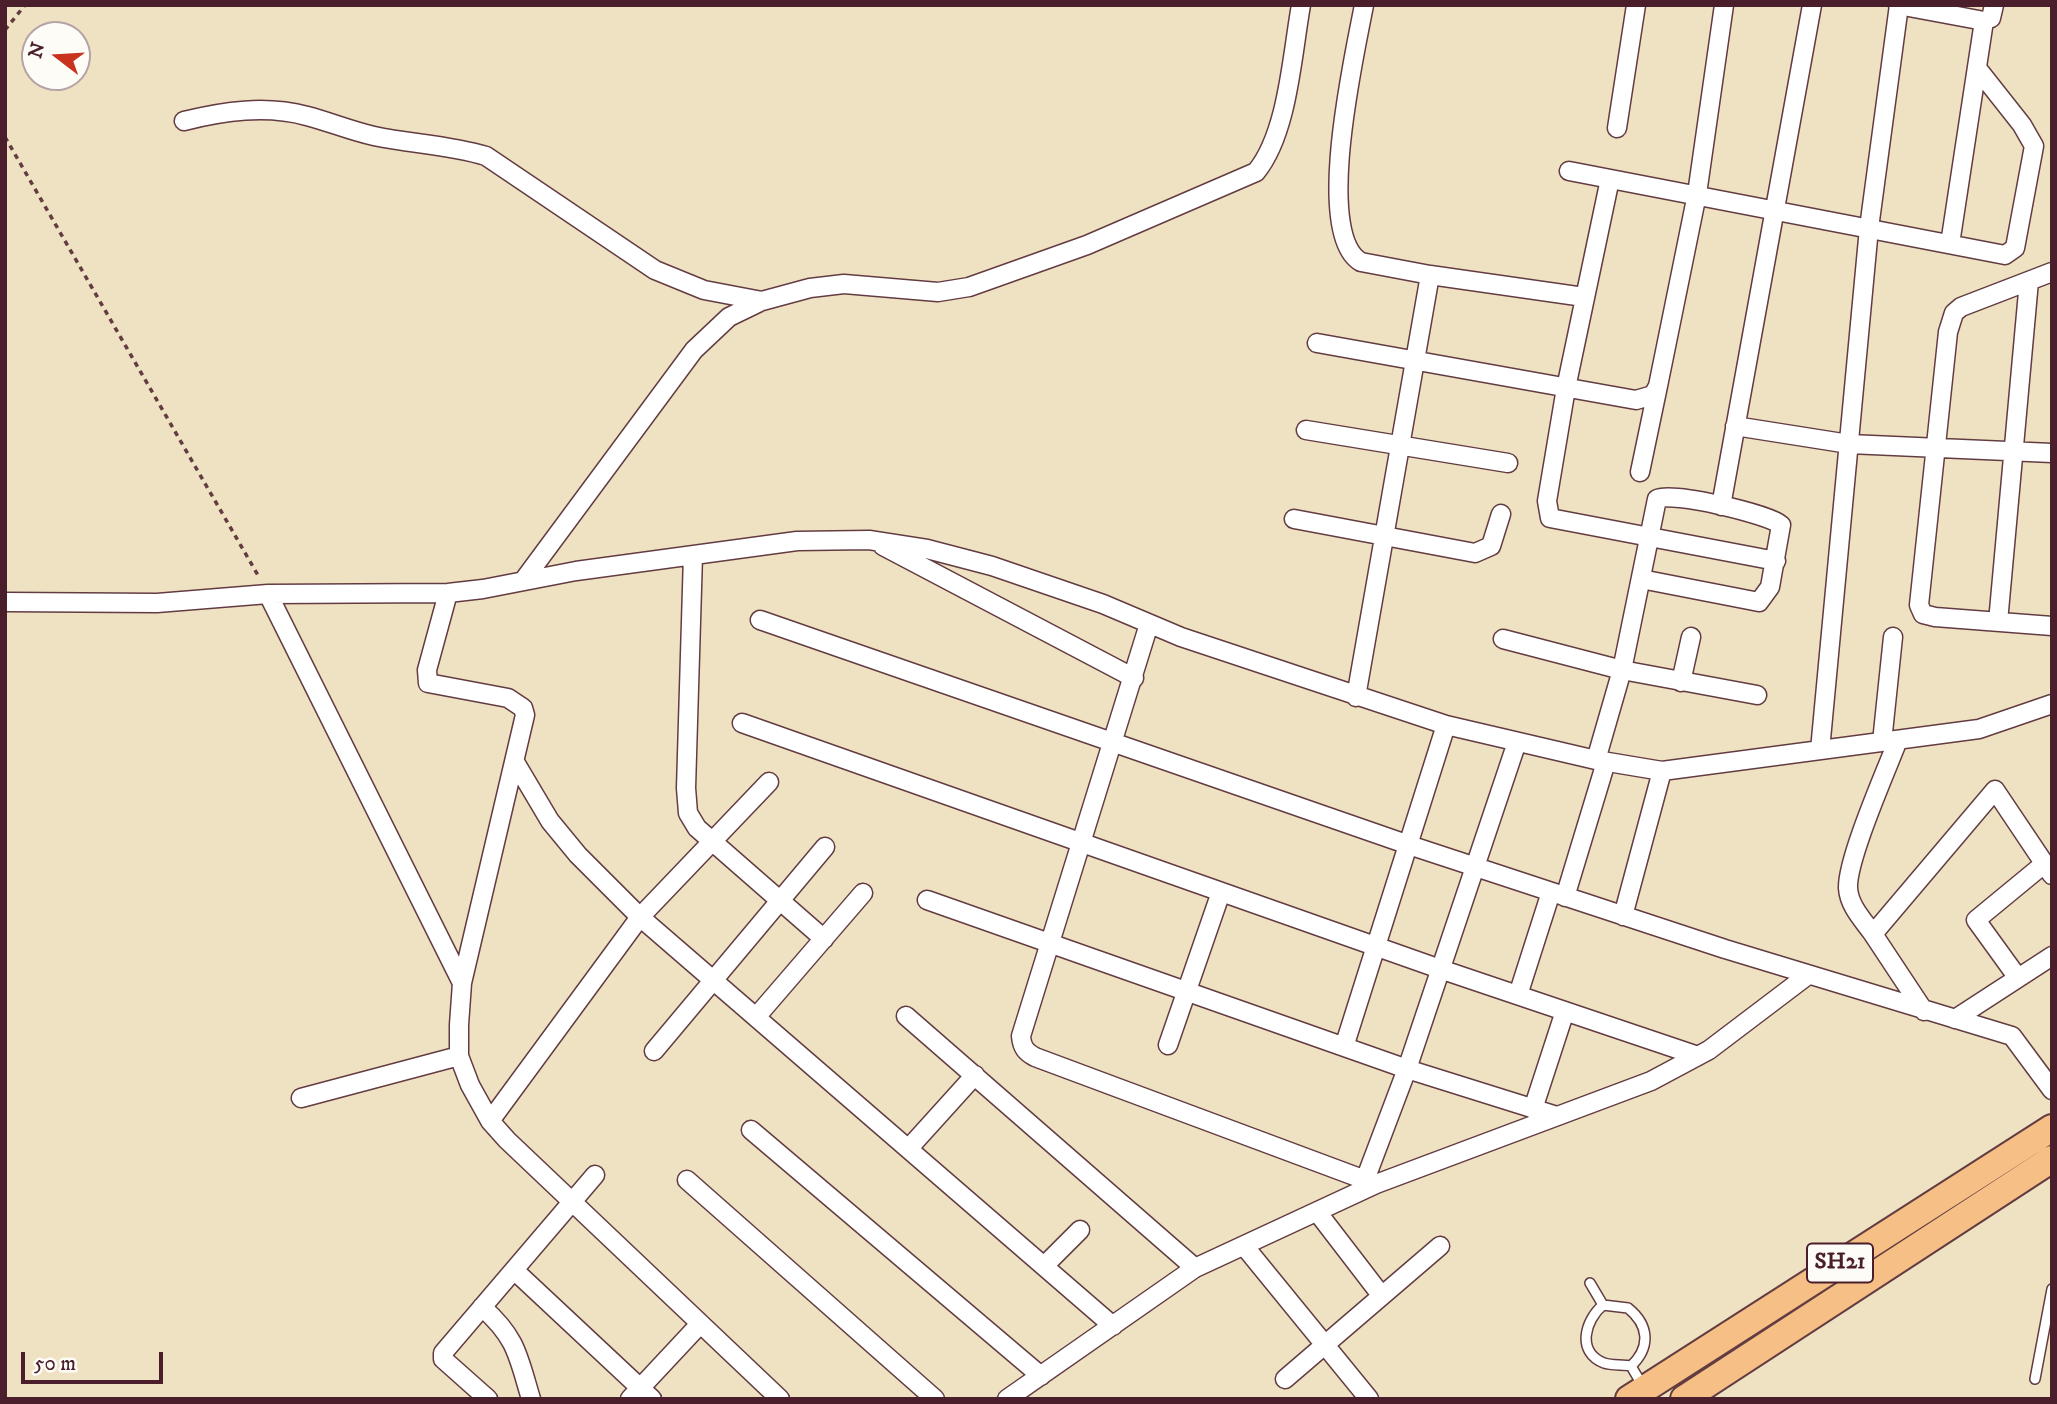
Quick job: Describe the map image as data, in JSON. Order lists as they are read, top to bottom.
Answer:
{
  "streets": {
    "main road": ["SH21"]
  },
  "scale_bar": "50 m",
  "north": "left"
}
